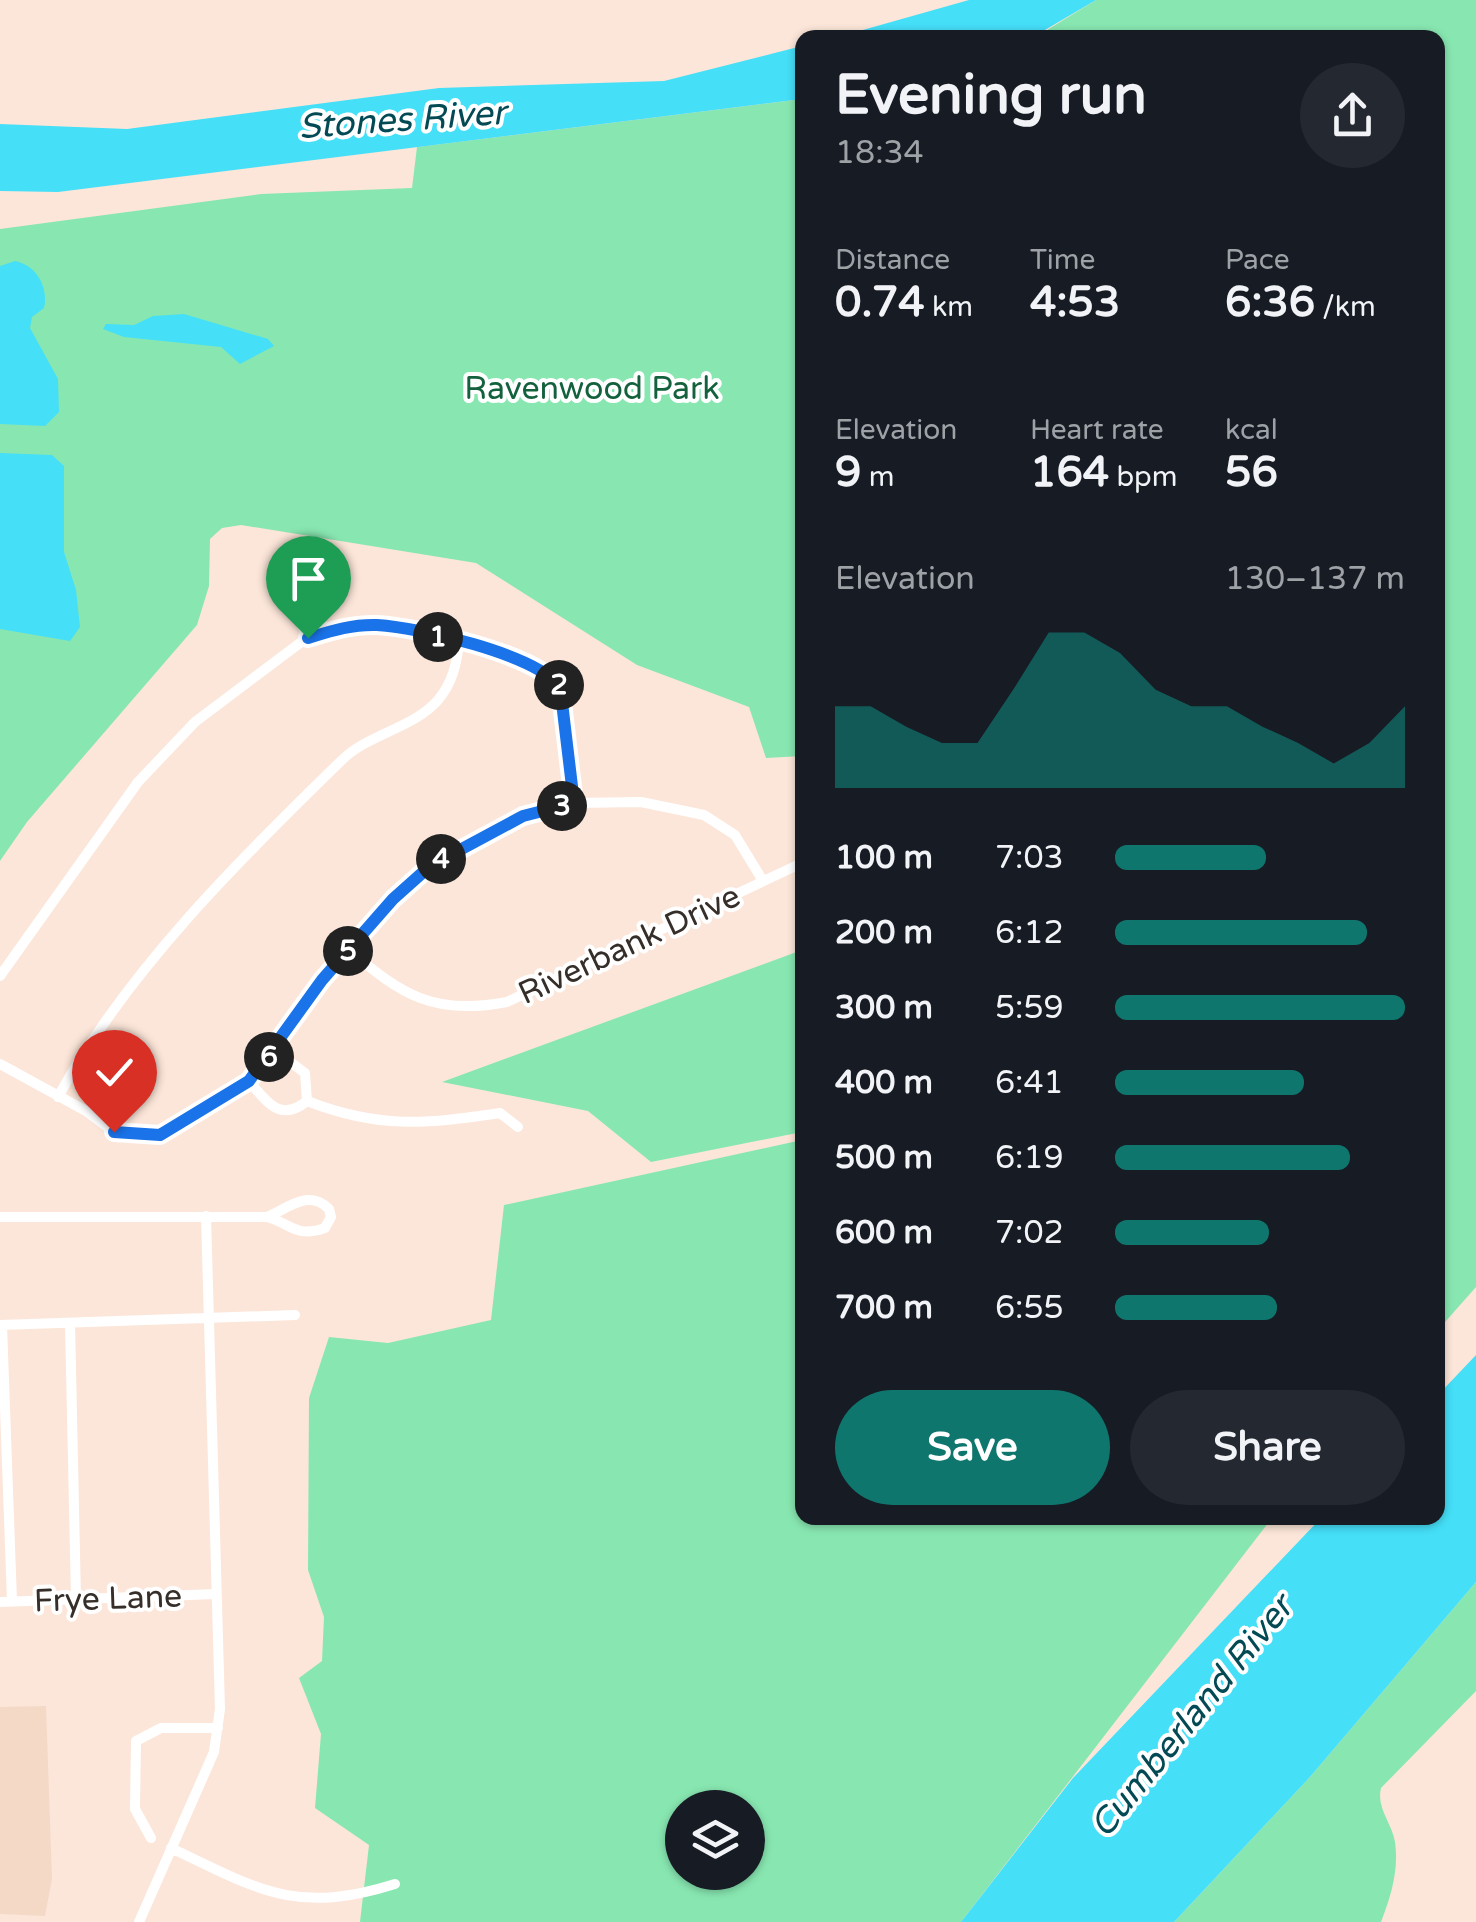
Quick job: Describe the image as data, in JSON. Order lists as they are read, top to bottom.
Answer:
{
  "streets": {
    "street": ["Riverbank Drive", "Frye Lane"]
  },
  "water": ["Stones River", "Cumberland River"],
  "parks": ["Ravenwood Park"],
  "page": {
    "heading": ["Evening run", "18:34"],
    "stats": [
      ["Distance", "0.74 km"],
      ["Time", "4:53"],
      ["Pace", "6:36 /km"],
      ["Elevation", "9 m"],
      ["Heart rate", "164 bpm"],
      ["kcal", "56"]
    ],
    "chart": ["Elevation", "130–137 m"],
    "pins": [
      "1",
      "2",
      "3",
      "4",
      "5",
      "6"
    ],
    "list": [
      {
        "name": "100 m",
        "note": "7:03"
      },
      {
        "name": "200 m",
        "note": "6:12"
      },
      {
        "name": "300 m",
        "note": "5:59"
      },
      {
        "name": "400 m",
        "note": "6:41"
      },
      {
        "name": "500 m",
        "note": "6:19"
      },
      {
        "name": "600 m",
        "note": "7:02"
      },
      {
        "name": "700 m",
        "note": "6:55"
      }
    ],
    "buttons": ["Save", "Share"]
  }
}
